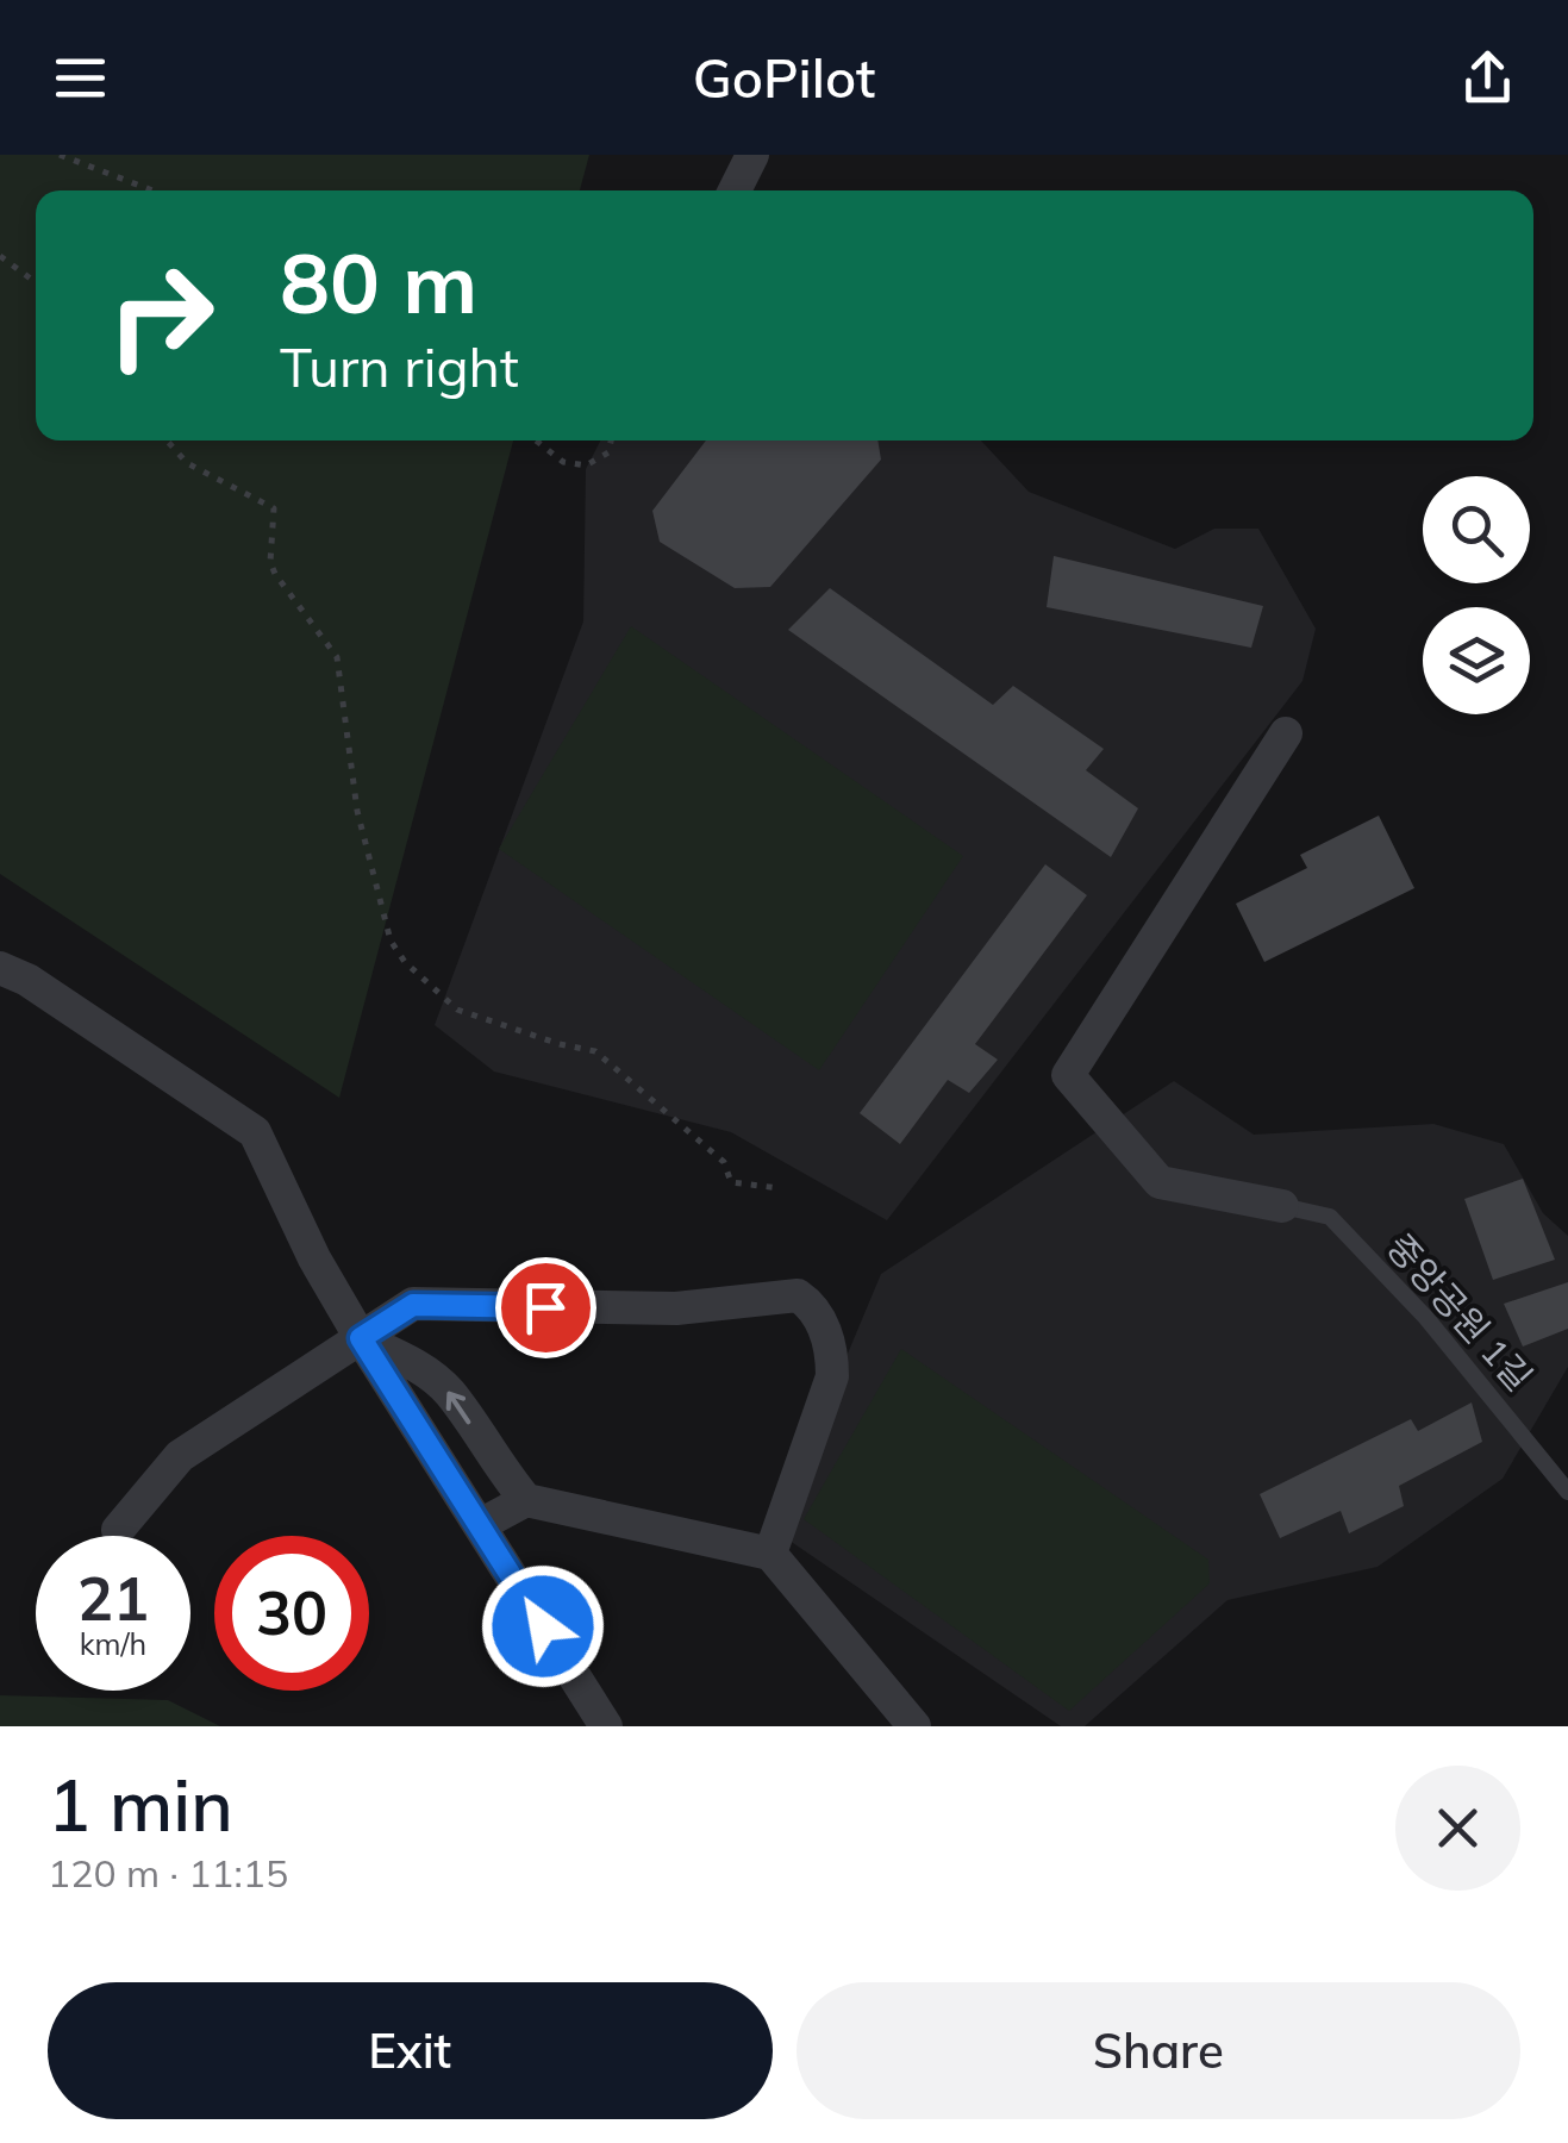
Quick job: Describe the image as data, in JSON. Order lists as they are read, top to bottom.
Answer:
{
  "streets": {
    "lane": ["중앙공원 1길"]
  },
  "page": {
    "header": "GoPilot",
    "turn": ["80 m", "Turn right"],
    "speed": "21 km/h",
    "limit": "30",
    "heading": ["1 min", "120 m · 11:15"],
    "buttons": ["Exit", "Share"]
  }
}
